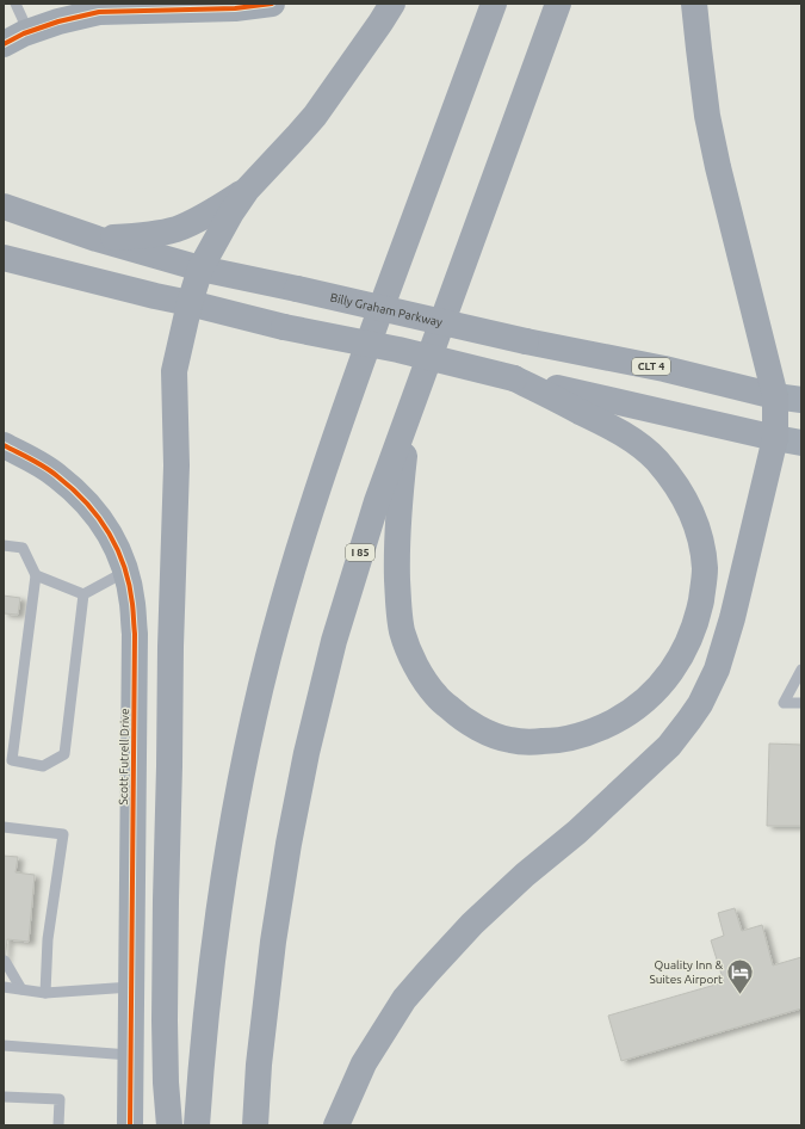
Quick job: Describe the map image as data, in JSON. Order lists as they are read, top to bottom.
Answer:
{
  "streets": {
    "highway": ["Billy Graham Parkway", "CLT 4", "I 85"],
    "street": ["Scott Futrell Drive"]
  },
  "places": {
    "hotel": ["Quality Inn & Suites Airport"]
  }
}
